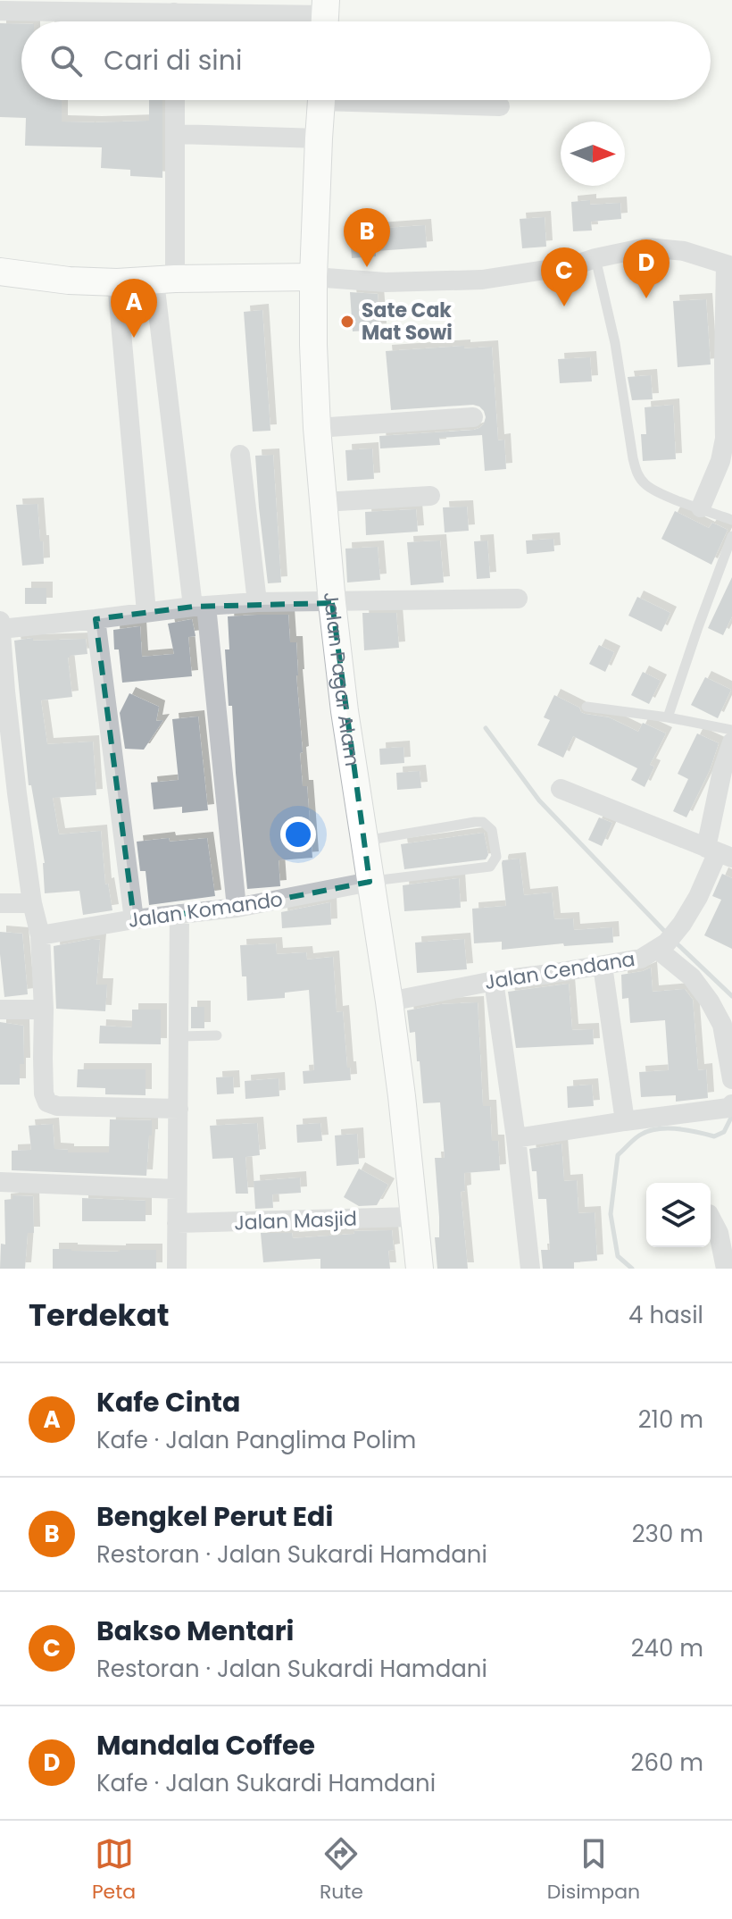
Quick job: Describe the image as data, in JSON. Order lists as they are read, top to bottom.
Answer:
{
  "streets": {
    "street": [
      "Jalan Pagar Alam",
      "Jalan Komando",
      "Jalan Cendana",
      "Jalan Masjid"
    ]
  },
  "crossings": [
    ["Jalan Pagar Alam", "Jalan Komando"],
    ["Jalan Pagar Alam", "Jalan Cendana"],
    ["Jalan Pagar Alam", "Jalan Masjid"]
  ],
  "places": ["Sate Cak Mat Sowi"],
  "north": "right",
  "page": {
    "search": "Cari di sini",
    "pins": [
      "B",
      "D",
      "C",
      "A"
    ],
    "heading": ["Terdekat", "4 hasil"],
    "list": [
      {
        "mark": "A",
        "name": "Kafe Cinta",
        "note": "Kafe · Jalan Panglima Polim",
        "value": "210 m"
      },
      {
        "mark": "B",
        "name": "Bengkel Perut Edi",
        "note": "Restoran · Jalan Sukardi Hamdani",
        "value": "230 m"
      },
      {
        "mark": "C",
        "name": "Bakso Mentari",
        "note": "Restoran · Jalan Sukardi Hamdani",
        "value": "240 m"
      },
      {
        "mark": "D",
        "name": "Mandala Coffee",
        "note": "Kafe · Jalan Sukardi Hamdani",
        "value": "260 m"
      }
    ],
    "nav": ["Peta", "Rute", "Disimpan"]
  }
}
